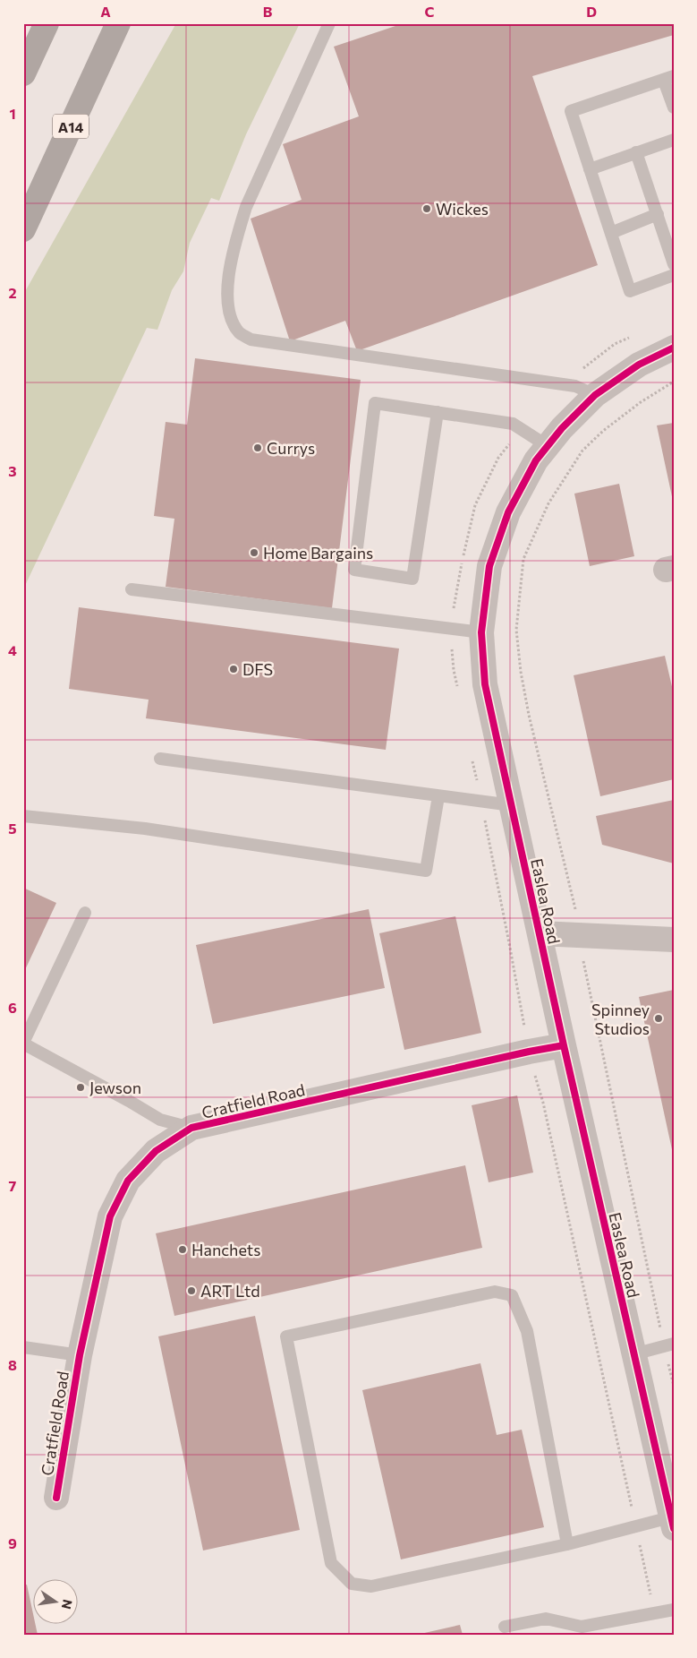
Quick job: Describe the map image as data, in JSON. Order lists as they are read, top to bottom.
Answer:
{
  "streets": {
    "highway": ["A14"],
    "street": ["Easlea Road", "Cratfield Road"]
  },
  "crossings": [
    ["Easlea Road", "Cratfield Road"]
  ],
  "places": [
    "Wickes",
    "Currys",
    "Home Bargains",
    "DFS",
    "Spinney Studios",
    "Jewson",
    "Hanchets",
    "ART Ltd"
  ],
  "north": "right",
  "grid": {
    "columns": [
      "A",
      "B",
      "C",
      "D"
    ],
    "rows": [
      "1",
      "2",
      "3",
      "4",
      "5",
      "6",
      "7",
      "8",
      "9"
    ]
  }
}
